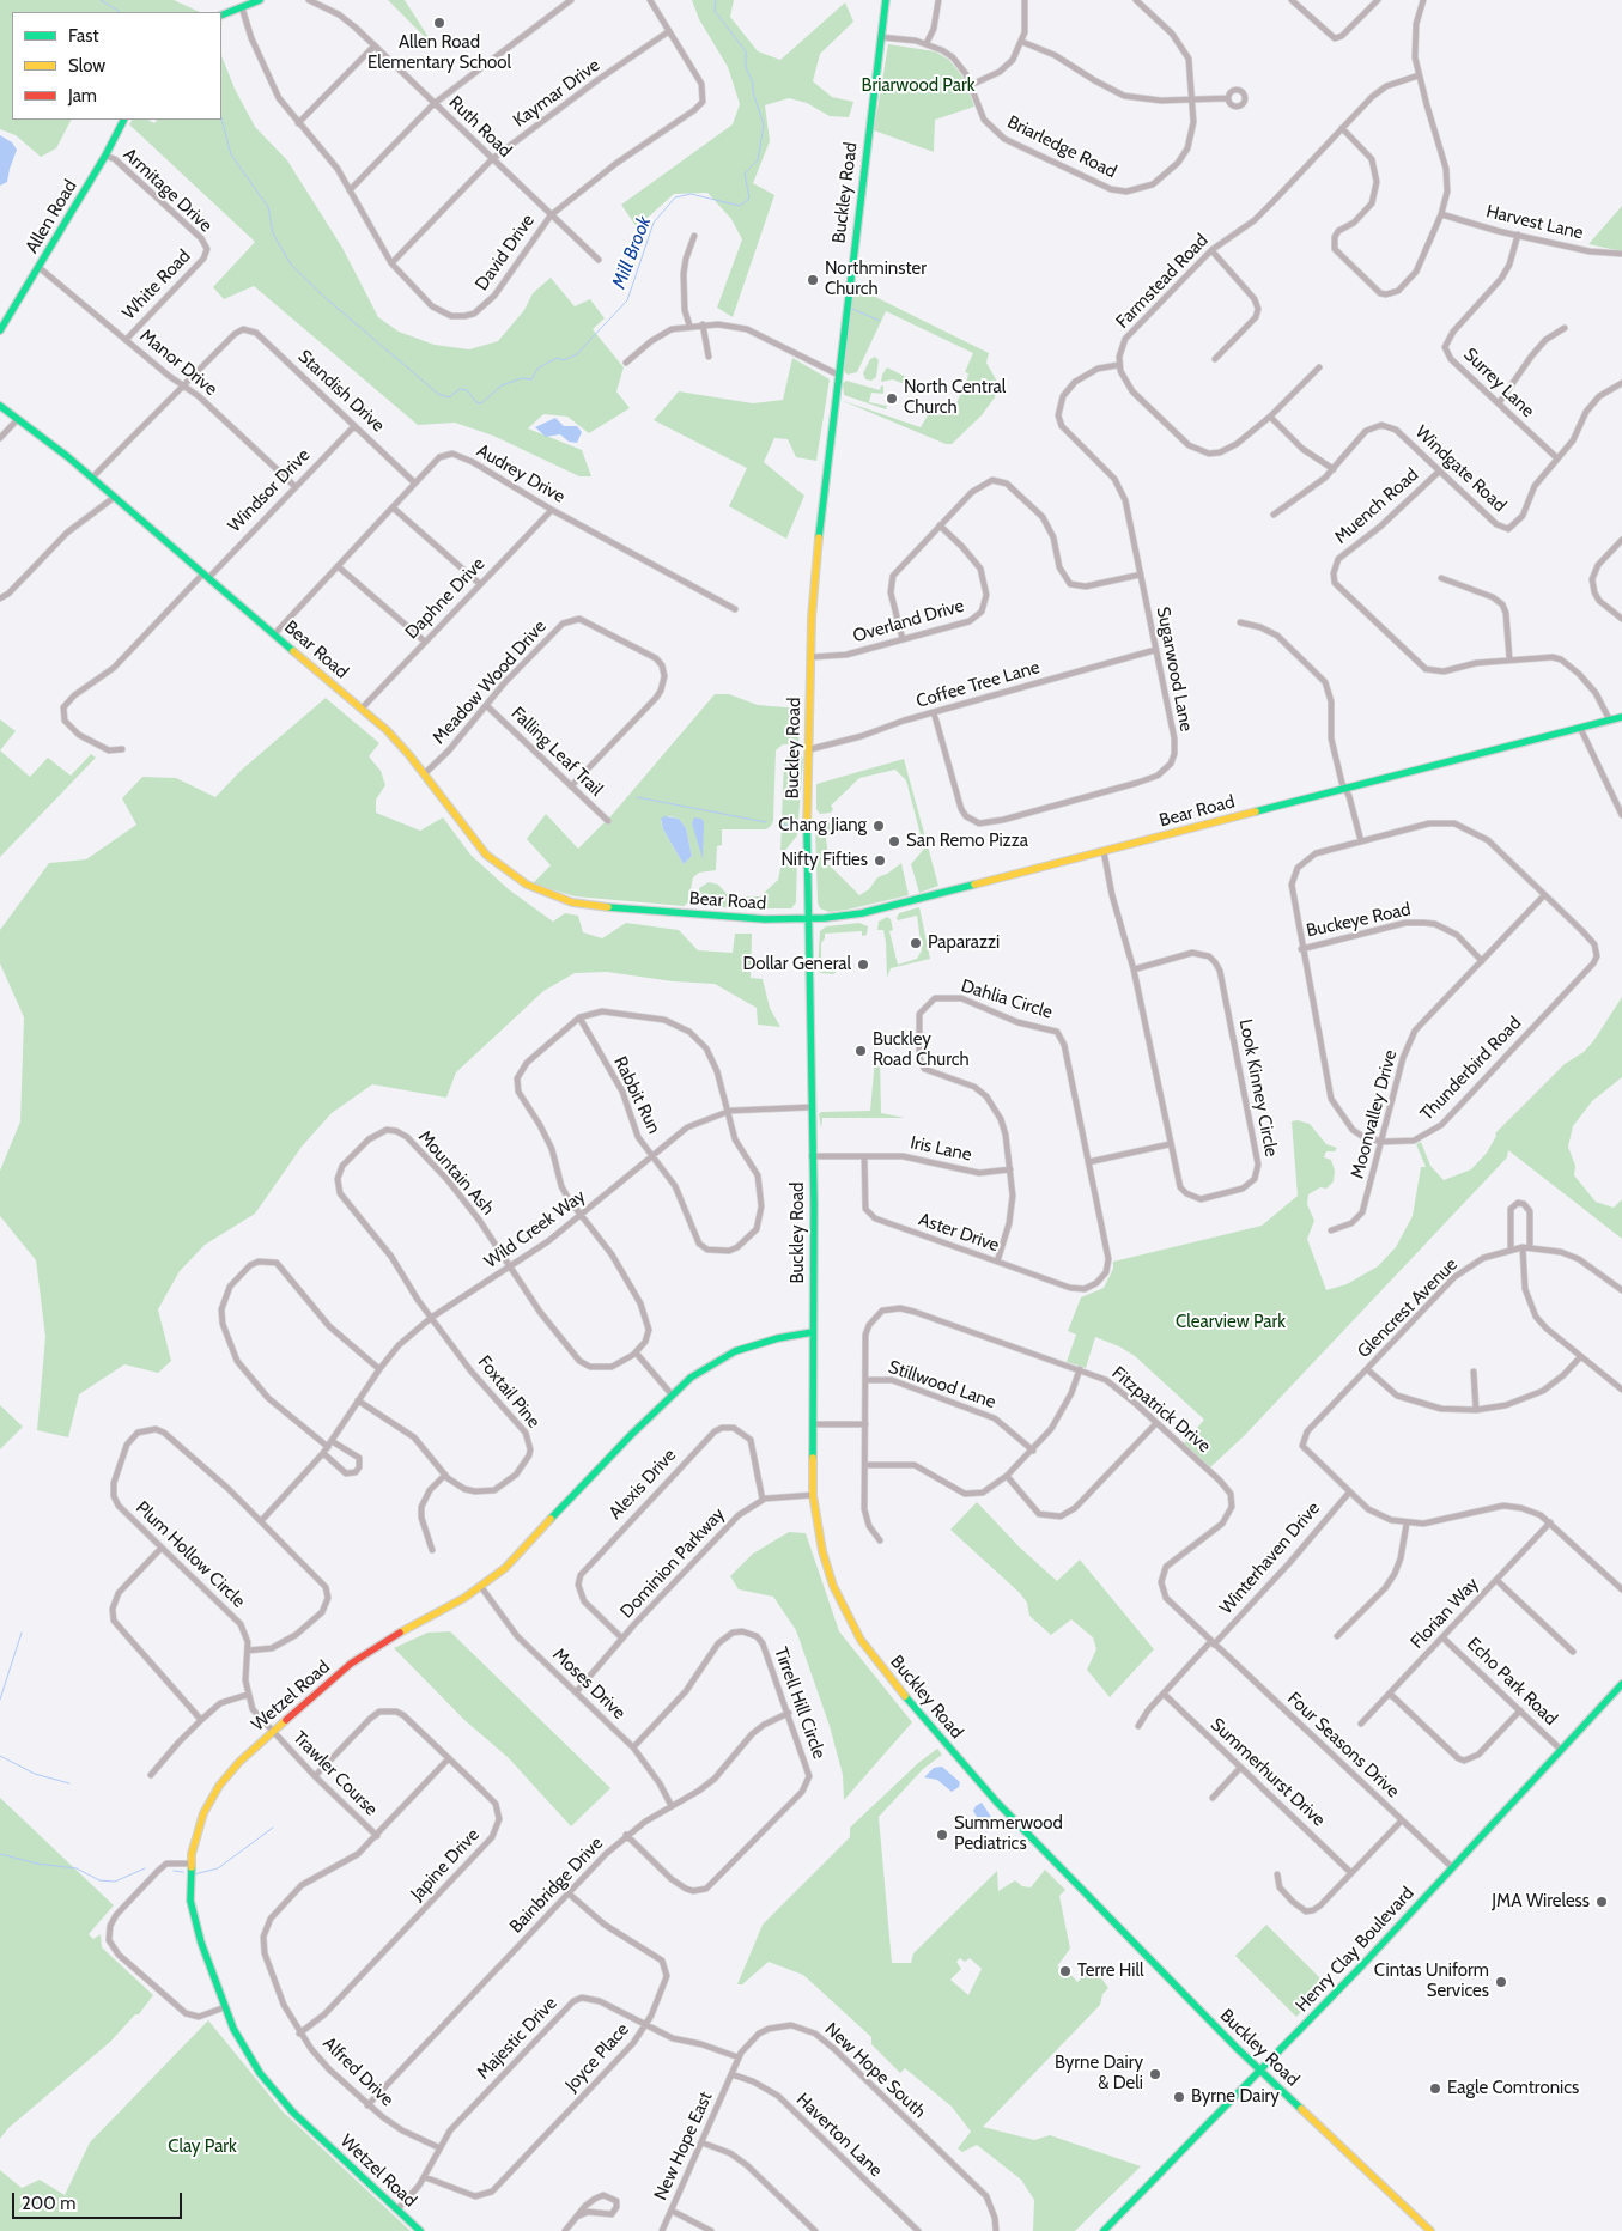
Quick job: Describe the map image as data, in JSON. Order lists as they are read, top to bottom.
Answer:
{
  "streets": {
    "street": [
      "Kaymar Drive",
      "Ruth Road",
      "Briarledge Road",
      "Armitage Drive",
      "Buckley Road",
      "Allen Road",
      "Harvest Lane",
      "David Drive",
      "Farmstead Road",
      "White Road",
      "Manor Drive",
      "Surrey Lane",
      "Standish Drive",
      "Windgate Road",
      "Audrey Drive",
      "Windsor Drive",
      "Muench Road",
      "Daphne Drive",
      "Overland Drive",
      "Bear Road",
      "Sugarwood Lane",
      "Meadow Wood Drive",
      "Coffee Tree Lane",
      "Falling Leaf Trail",
      "Buckeye Road",
      "Dahlia Circle",
      "Thunderbird Road",
      "Look Kinney Circle",
      "Rabbit Run",
      "Moonvalley Drive",
      "Iris Lane",
      "Mountain Ash",
      "Wild Creek Way",
      "Aster Drive",
      "Glencrest Avenue",
      "Stillwood Lane",
      "Foxtail Pine",
      "Fitzpatrick Drive",
      "Alexis Drive",
      "Plum Hollow Circle",
      "Winterhaven Drive",
      "Dominion Parkway",
      "Florian Way",
      "Echo Park Road",
      "Moses Drive",
      "Wetzel Road",
      "Tirrell Hill Circle",
      "Four Seasons Drive",
      "Summerhurst Drive",
      "Trawler Course",
      "Japine Drive",
      "Bainbridge Drive",
      "Henry Clay Boulevard",
      "Majestic Drive",
      "Joyce Place",
      "New Hope South",
      "Alfred Drive",
      "Haverton Lane",
      "New Hope East"
    ]
  },
  "crossings": [
    ["Kaymar Drive", "Ruth Road"],
    ["Kaymar Drive", "David Drive"],
    ["Ruth Road", "David Drive"],
    ["Briarledge Road", "Buckley Road"],
    ["Armitage Drive", "Allen Road"],
    ["Armitage Drive", "White Road"],
    ["Buckley Road", "Overland Drive"],
    ["Buckley Road", "Bear Road"],
    ["Buckley Road", "Coffee Tree Lane"],
    ["Buckley Road", "Iris Lane"],
    ["Buckley Road", "Wild Creek Way"],
    ["Buckley Road", "Dominion Parkway"],
    ["Buckley Road", "Wetzel Road"],
    ["Buckley Road", "Henry Clay Boulevard"],
    ["Allen Road", "Manor Drive"],
    ["Harvest Lane", "Surrey Lane"],
    ["Farmstead Road", "Sugarwood Lane"],
    ["White Road", "Manor Drive"],
    ["Manor Drive", "Standish Drive"],
    ["Manor Drive", "Windsor Drive"],
    ["Surrey Lane", "Windgate Road"],
    ["Standish Drive", "Audrey Drive"],
    ["Standish Drive", "Windsor Drive"],
    ["Windgate Road", "Muench Road"],
    ["Audrey Drive", "Daphne Drive"],
    ["Audrey Drive", "Bear Road"],
    ["Windsor Drive", "Bear Road"],
    ["Muench Road", "Bear Road"],
    ["Daphne Drive", "Bear Road"],
    ["Bear Road", "Meadow Wood Drive"],
    ["Bear Road", "Look Kinney Circle"],
    ["Sugarwood Lane", "Coffee Tree Lane"],
    ["Meadow Wood Drive", "Falling Leaf Trail"],
    ["Buckeye Road", "Thunderbird Road"],
    ["Buckeye Road", "Moonvalley Drive"],
    ["Dahlia Circle", "Iris Lane"],
    ["Dahlia Circle", "Aster Drive"],
    ["Thunderbird Road", "Moonvalley Drive"],
    ["Rabbit Run", "Wild Creek Way"],
    ["Iris Lane", "Aster Drive"],
    ["Mountain Ash", "Wild Creek Way"],
    ["Mountain Ash", "Foxtail Pine"],
    ["Wild Creek Way", "Foxtail Pine"],
    ["Glencrest Avenue", "Winterhaven Drive"],
    ["Stillwood Lane", "Fitzpatrick Drive"],
    ["Fitzpatrick Drive", "Winterhaven Drive"],
    ["Fitzpatrick Drive", "Four Seasons Drive"],
    ["Alexis Drive", "Dominion Parkway"],
    ["Winterhaven Drive", "Four Seasons Drive"],
    ["Winterhaven Drive", "Summerhurst Drive"],
    ["Dominion Parkway", "Moses Drive"],
    ["Florian Way", "Echo Park Road"],
    ["Echo Park Road", "Henry Clay Boulevard"],
    ["Moses Drive", "Wetzel Road"],
    ["Moses Drive", "Tirrell Hill Circle"],
    ["Moses Drive", "Bainbridge Drive"],
    ["Wetzel Road", "Trawler Course"],
    ["Wetzel Road", "Majestic Drive"],
    ["Tirrell Hill Circle", "Bainbridge Drive"],
    ["Four Seasons Drive", "Henry Clay Boulevard"],
    ["Trawler Course", "Japine Drive"],
    ["Trawler Course", "Alfred Drive"],
    ["Japine Drive", "Alfred Drive"],
    ["Bainbridge Drive", "Joyce Place"],
    ["Bainbridge Drive", "Alfred Drive"],
    ["Majestic Drive", "Joyce Place"],
    ["Majestic Drive", "New Hope South"],
    ["Majestic Drive", "Alfred Drive"],
    ["New Hope South", "Haverton Lane"],
    ["New Hope South", "New Hope East"],
    ["Haverton Lane", "New Hope East"]
  ],
  "water": ["Mill Brook"],
  "parks": ["Briarwood Park", "Clearview Park", "Clay Park"],
  "places": [
    "Allen Road Elementary School",
    "Northminster Church",
    "North Central Church",
    "Chang Jiang",
    "San Remo Pizza",
    "Nifty Fifties",
    "Paparazzi",
    "Dollar General",
    "Buckley Road Church",
    "Summerwood Pediatrics",
    "JMA Wireless",
    "Terre Hill",
    "Cintas Uniform Services",
    "Byrne Dairy & Deli",
    "Eagle Comtronics",
    "Byrne Dairy"
  ],
  "legend": ["Fast", "Slow", "Jam"],
  "scale_bar": "200 m"
}
